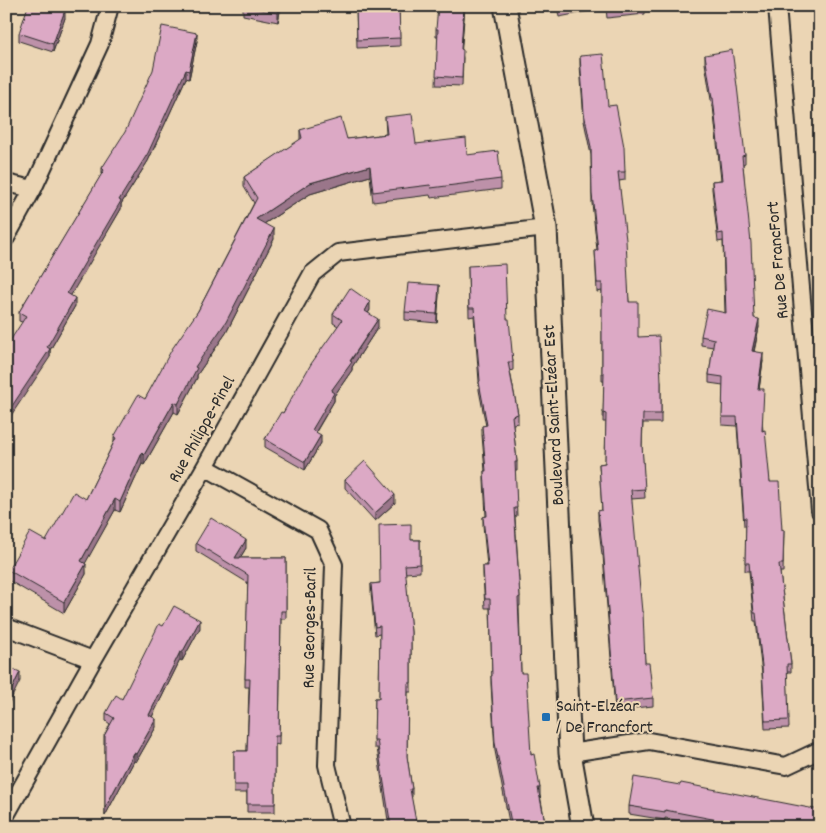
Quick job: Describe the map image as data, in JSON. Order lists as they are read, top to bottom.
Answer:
{
  "streets": {
    "street": [
      "Rue De FrancFort",
      "Boulevard Saint-Elzéar Est",
      "Rue Philippe-Pinel",
      "Rue Georges-Baril"
    ]
  },
  "crossings": [
    ["Boulevard Saint-Elzéar Est", "Rue Philippe-Pinel"],
    ["Rue Philippe-Pinel", "Rue Georges-Baril"]
  ],
  "places": {
    "transit": ["Saint-Elzéar / De Francfort"]
  }
}
